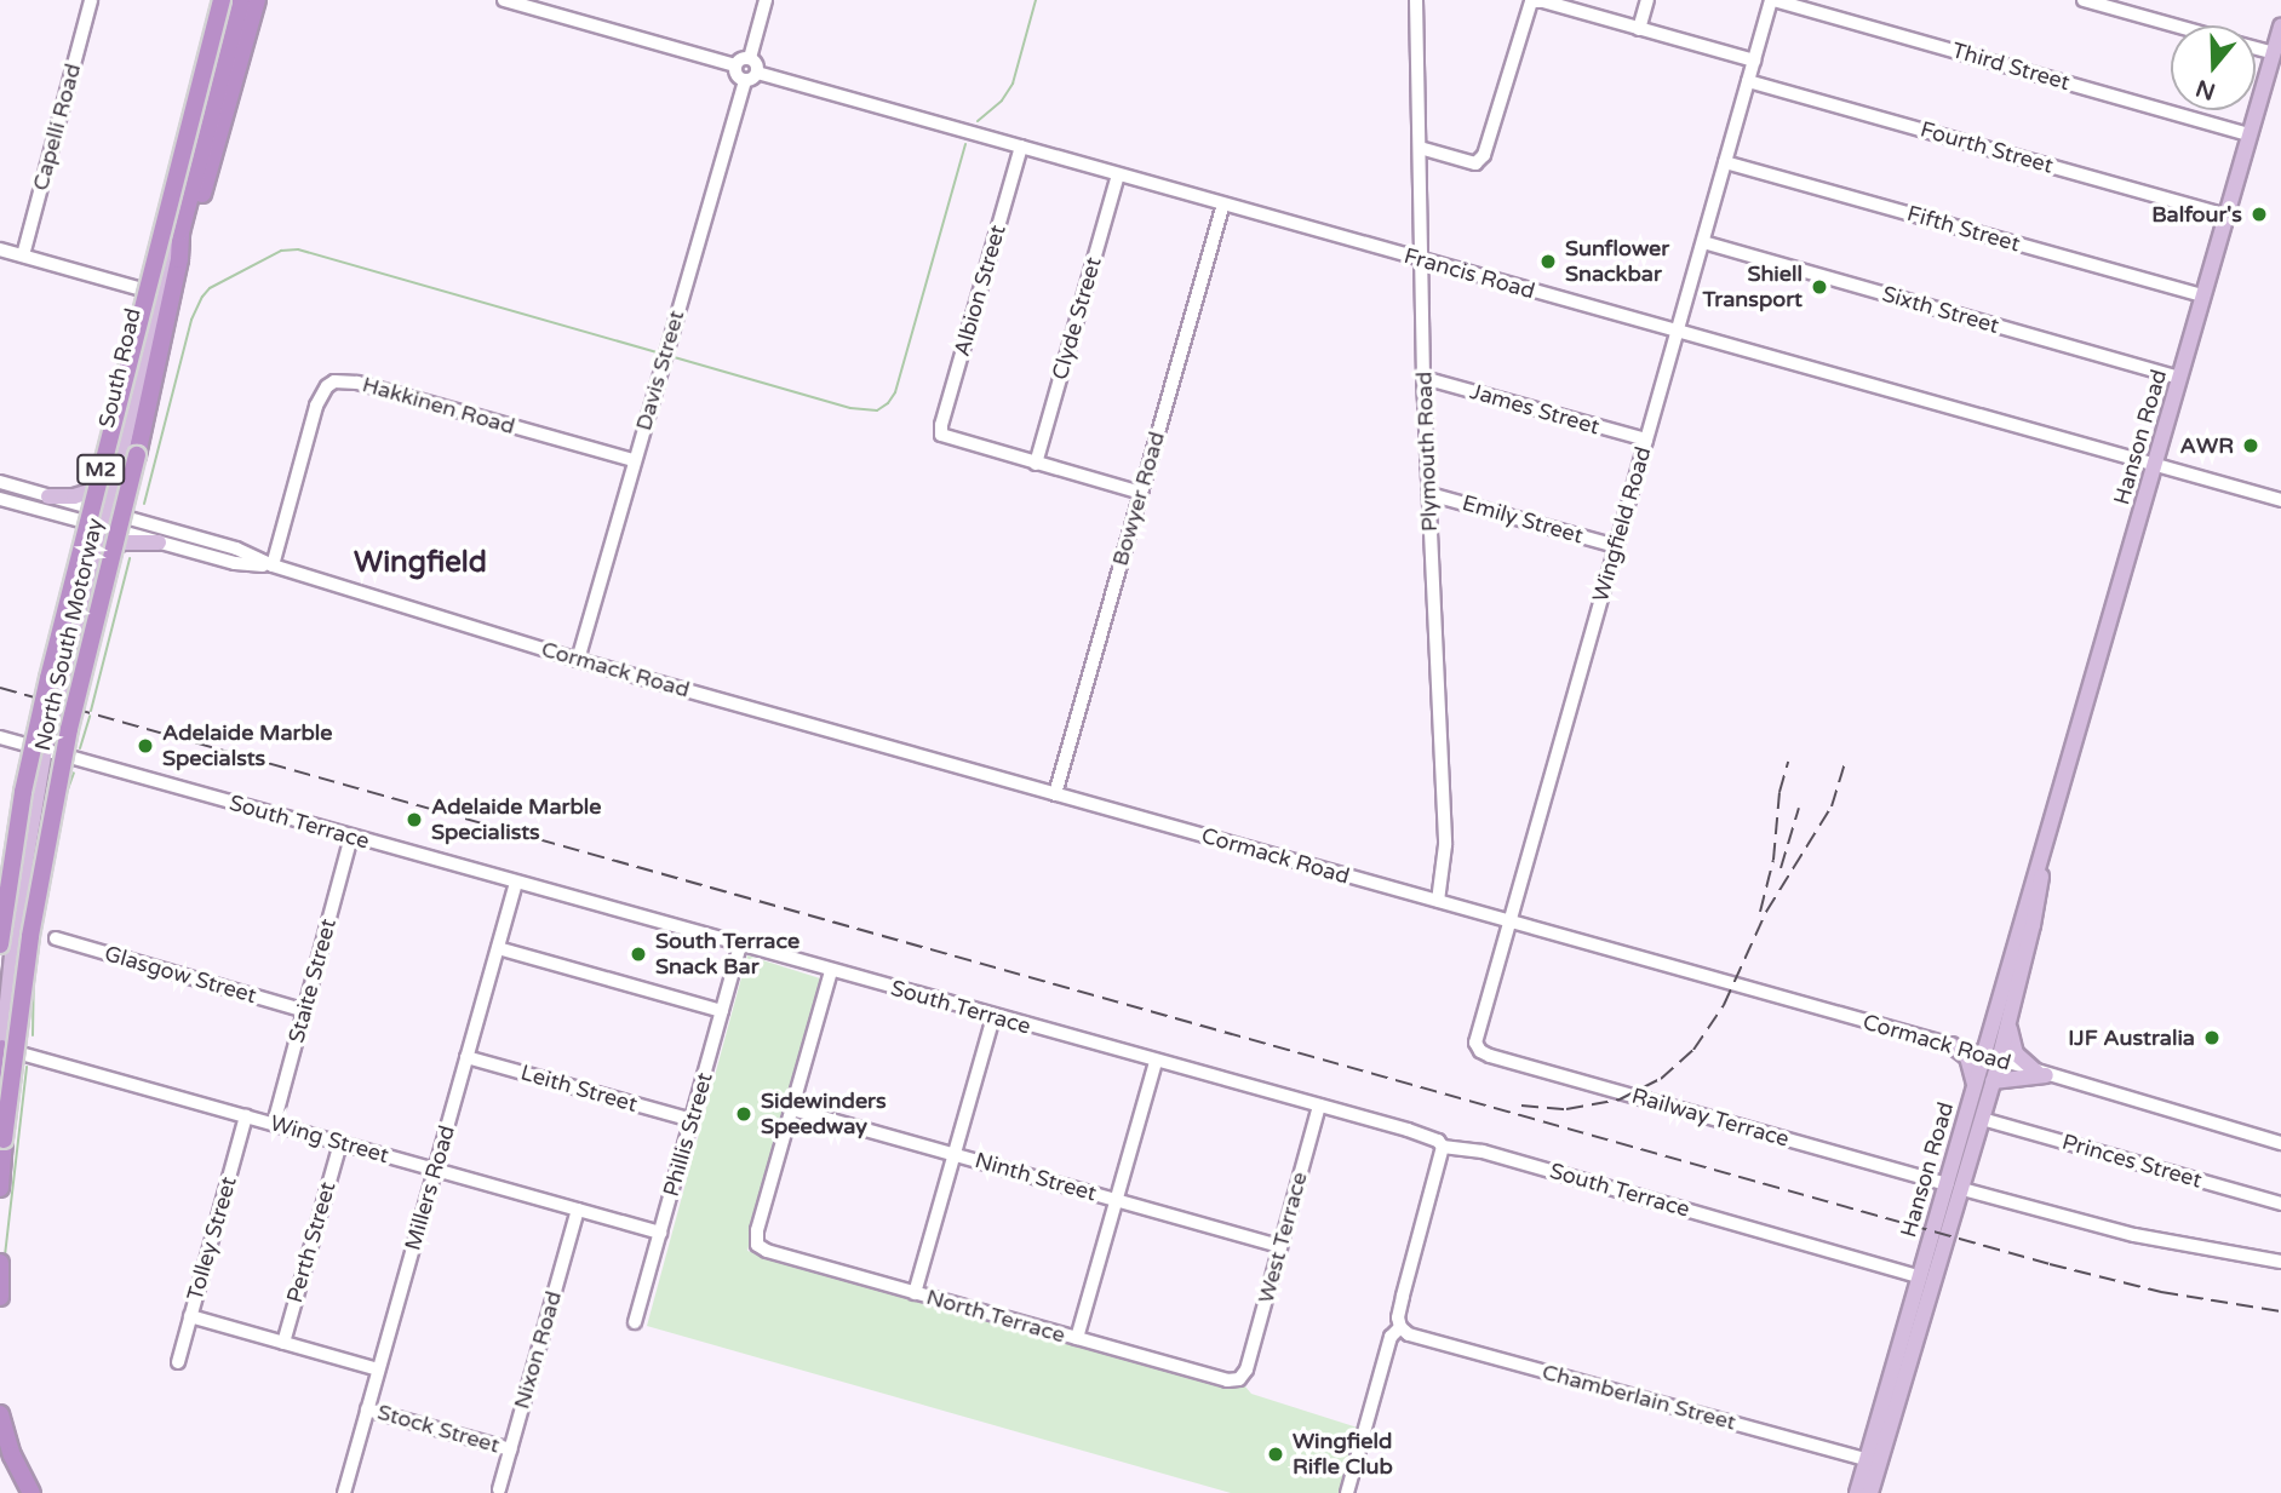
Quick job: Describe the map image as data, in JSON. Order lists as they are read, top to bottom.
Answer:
{
  "streets": {
    "highway": ["M2", "North South Motorway"],
    "main road": ["South Road", "Hanson Road"],
    "street": [
      "Third Street",
      "Capelli Road",
      "Fourth Street",
      "Fifth Street",
      "Francis Road",
      "Albion Street",
      "Sixth Street",
      "Clyde Street",
      "Davis Street",
      "Hakkinen Road",
      "James Street",
      "Plymouth Road",
      "Bowyer Road",
      "Emily Street",
      "Wingfield Road",
      "Cormack Road",
      "South Terrace",
      "Glasgow Street",
      "Staite Street",
      "Leith Street",
      "Railway Terrace",
      "Phillis Street",
      "Wing Street",
      "Princes Street",
      "Ninth Street",
      "Millers Road",
      "West Terrace",
      "Tolley Street",
      "Perth Street",
      "North Terrace",
      "Nixon Road",
      "Chamberlain Street",
      "Stock Street"
    ]
  },
  "crossings": [
    ["Third Street", "Hanson Road"],
    ["Third Street", "Wingfield Road"],
    ["Fourth Street", "Hanson Road"],
    ["Fourth Street", "Wingfield Road"],
    ["Fifth Street", "Hanson Road"],
    ["Fifth Street", "Wingfield Road"],
    ["Francis Road", "Albion Street"],
    ["Francis Road", "Clyde Street"],
    ["Francis Road", "Davis Street"],
    ["Francis Road", "Hanson Road"],
    ["Francis Road", "Plymouth Road"],
    ["Francis Road", "Bowyer Road"],
    ["Francis Road", "Wingfield Road"],
    ["Albion Street", "Clyde Street"],
    ["Sixth Street", "Hanson Road"],
    ["Sixth Street", "Wingfield Road"],
    ["South Road", "Cormack Road"],
    ["South Road", "South Terrace"],
    ["South Road", "Wing Street"],
    ["Davis Street", "Hakkinen Road"],
    ["Davis Street", "Cormack Road"],
    ["Hakkinen Road", "Cormack Road"],
    ["James Street", "Plymouth Road"],
    ["James Street", "Wingfield Road"],
    ["Hanson Road", "Cormack Road"],
    ["Hanson Road", "South Terrace"],
    ["Hanson Road", "Railway Terrace"],
    ["Hanson Road", "Princes Street"],
    ["Hanson Road", "Chamberlain Street"],
    ["Plymouth Road", "Emily Street"],
    ["Plymouth Road", "Cormack Road"],
    ["Bowyer Road", "Cormack Road"],
    ["Emily Street", "Wingfield Road"],
    ["Wingfield Road", "Cormack Road"],
    ["Wingfield Road", "Railway Terrace"],
    ["South Terrace", "Staite Street"],
    ["South Terrace", "Phillis Street"],
    ["South Terrace", "Millers Road"],
    ["South Terrace", "West Terrace"],
    ["Glasgow Street", "Staite Street"],
    ["Staite Street", "Wing Street"],
    ["Leith Street", "Phillis Street"],
    ["Leith Street", "Millers Road"],
    ["Phillis Street", "Wing Street"],
    ["Wing Street", "Millers Road"],
    ["Wing Street", "Tolley Street"],
    ["Wing Street", "Perth Street"],
    ["Wing Street", "Nixon Road"],
    ["Ninth Street", "West Terrace"],
    ["Ninth Street", "North Terrace"],
    ["Millers Road", "Stock Street"],
    ["West Terrace", "North Terrace"],
    ["Nixon Road", "Stock Street"]
  ],
  "districts": ["Wingfield"],
  "places": [
    "Balfour's",
    "Sunflower Snackbar",
    "Shiell Transport",
    "AWR",
    "Adelaide Marble Specialsts",
    "Adelaide Marble Specialists",
    "South Terrace Snack Bar",
    "IJF Australia",
    "Sidewinders Speedway",
    "Wingfield Rifle Club"
  ],
  "north": "bottom"
}
